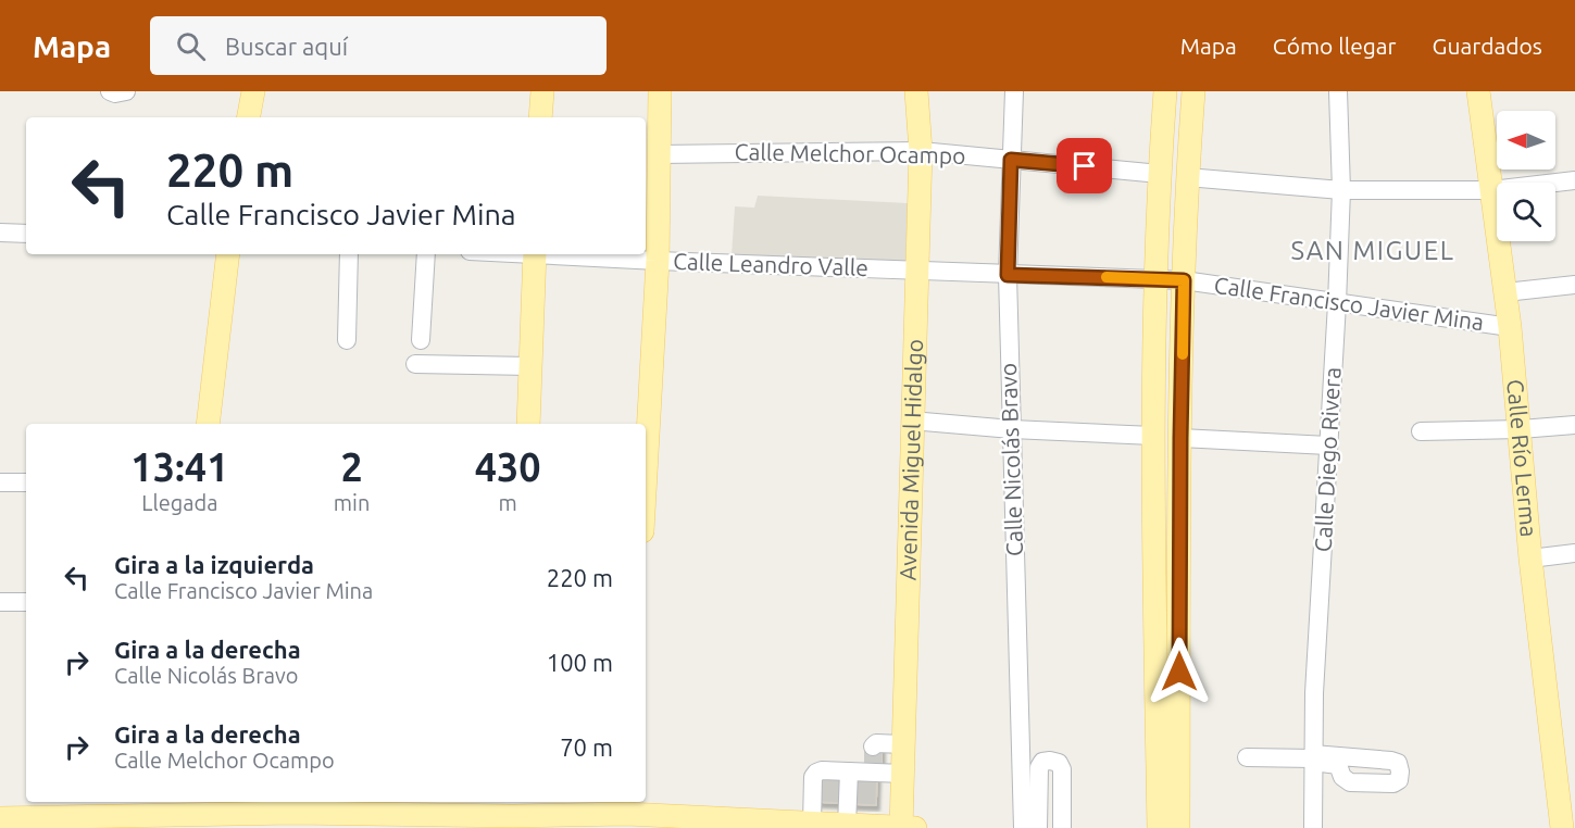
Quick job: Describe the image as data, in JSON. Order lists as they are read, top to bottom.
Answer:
{
  "streets": {
    "main road": ["Avenida Miguel Hidalgo", "Calle Río Lerma"],
    "street": [
      "Calle Melchor Ocampo",
      "Calle Leandro Valle",
      "Calle Francisco Javier Mina",
      "Calle Nicolás Bravo",
      "Calle Diego Rivera"
    ]
  },
  "crossings": [
    ["Calle Melchor Ocampo", "Avenida Miguel Hidalgo"],
    ["Calle Melchor Ocampo", "Calle Nicolás Bravo"],
    ["Calle Leandro Valle", "Calle Francisco Javier Mina"],
    ["Calle Leandro Valle", "Avenida Miguel Hidalgo"],
    ["Calle Francisco Javier Mina", "Avenida Miguel Hidalgo"],
    ["Calle Francisco Javier Mina", "Calle Nicolás Bravo"],
    ["Calle Francisco Javier Mina", "Calle Diego Rivera"],
    ["Calle Francisco Javier Mina", "Calle Río Lerma"]
  ],
  "districts": ["SAN MIGUEL"],
  "north": "left",
  "page": {
    "header": "Mapa",
    "search": "Buscar aquí",
    "nav": ["Mapa", "Cómo llegar", "Guardados"],
    "turn": ["220 m", "Calle Francisco Javier Mina"],
    "eta": [
      "13:41",
      "Llegada",
      "2",
      "min",
      "430",
      "m"
    ],
    "list": [
      {
        "name": "Gira a la izquierda",
        "note": "Calle Francisco Javier Mina",
        "value": "220 m"
      },
      {
        "name": "Gira a la derecha",
        "note": "Calle Nicolás Bravo",
        "value": "100 m"
      },
      {
        "name": "Gira a la derecha",
        "note": "Calle Melchor Ocampo",
        "value": "70 m"
      }
    ]
  }
}
